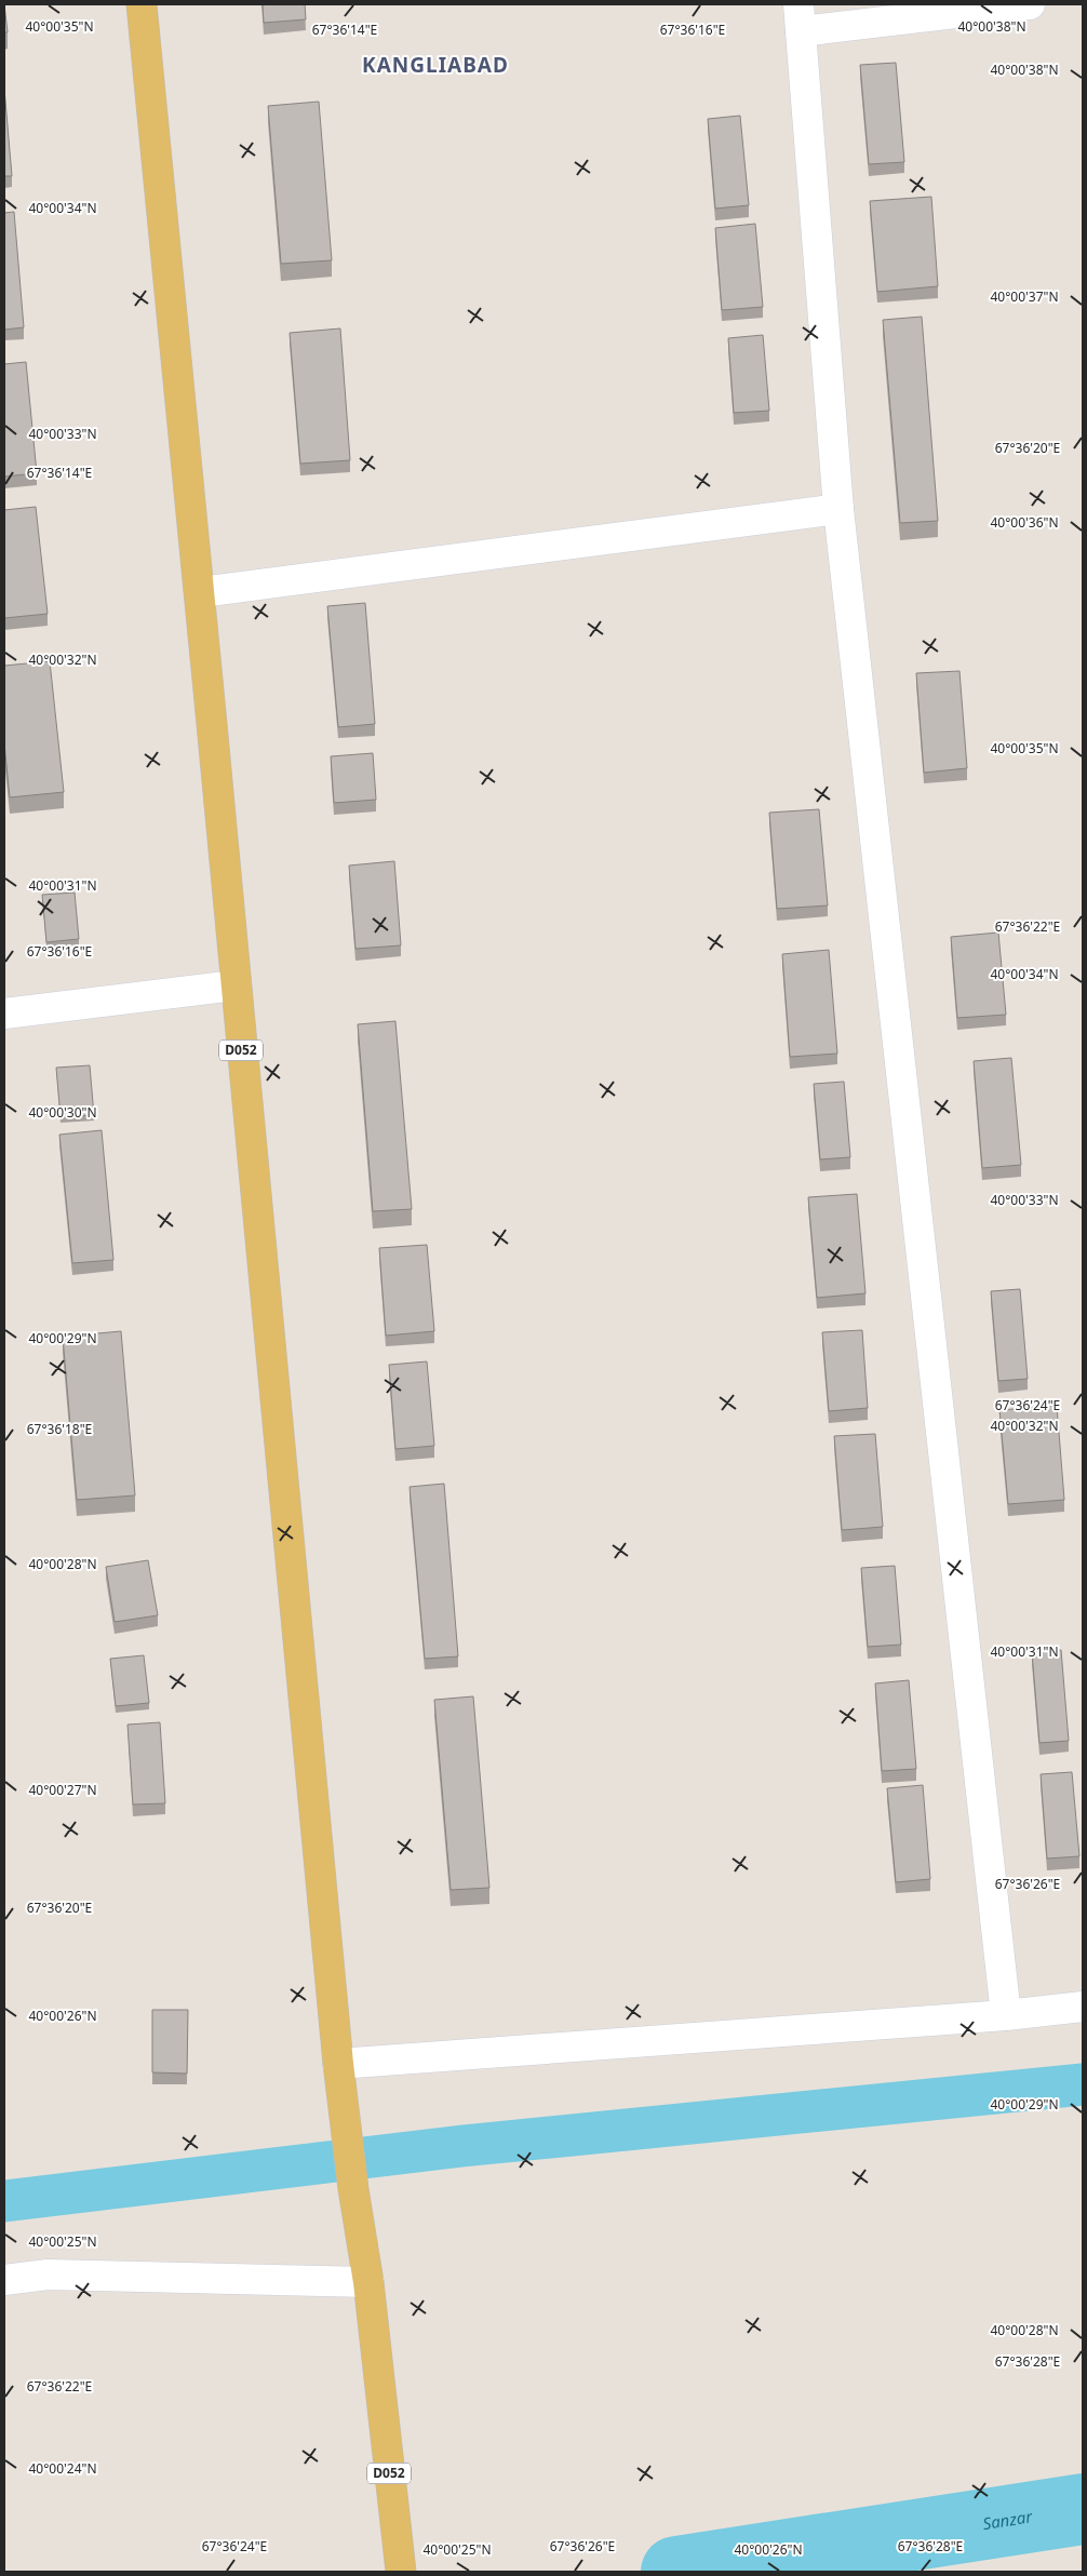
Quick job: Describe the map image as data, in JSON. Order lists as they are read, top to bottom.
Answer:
{
  "streets": {
    "main road": ["D052"]
  },
  "districts": ["KANGLIABAD"],
  "water": ["Sanzar"],
  "coordinates": [
    "40°00'35\"N",
    "40°00'38\"N",
    "67°36'14\"E",
    "67°36'16\"E",
    "40°00'34\"N",
    "40°00'37\"N",
    "40°00'33\"N",
    "67°36'20\"E",
    "40°00'36\"N",
    "40°00'32\"N",
    "40°00'31\"N",
    "67°36'22\"E",
    "40°00'30\"N",
    "40°00'29\"N",
    "67°36'24\"E",
    "67°36'18\"E",
    "40°00'28\"N",
    "40°00'27\"N",
    "67°36'26\"E",
    "40°00'26\"N",
    "40°00'25\"N",
    "67°36'28\"E",
    "40°00'24\"N"
  ]
}
